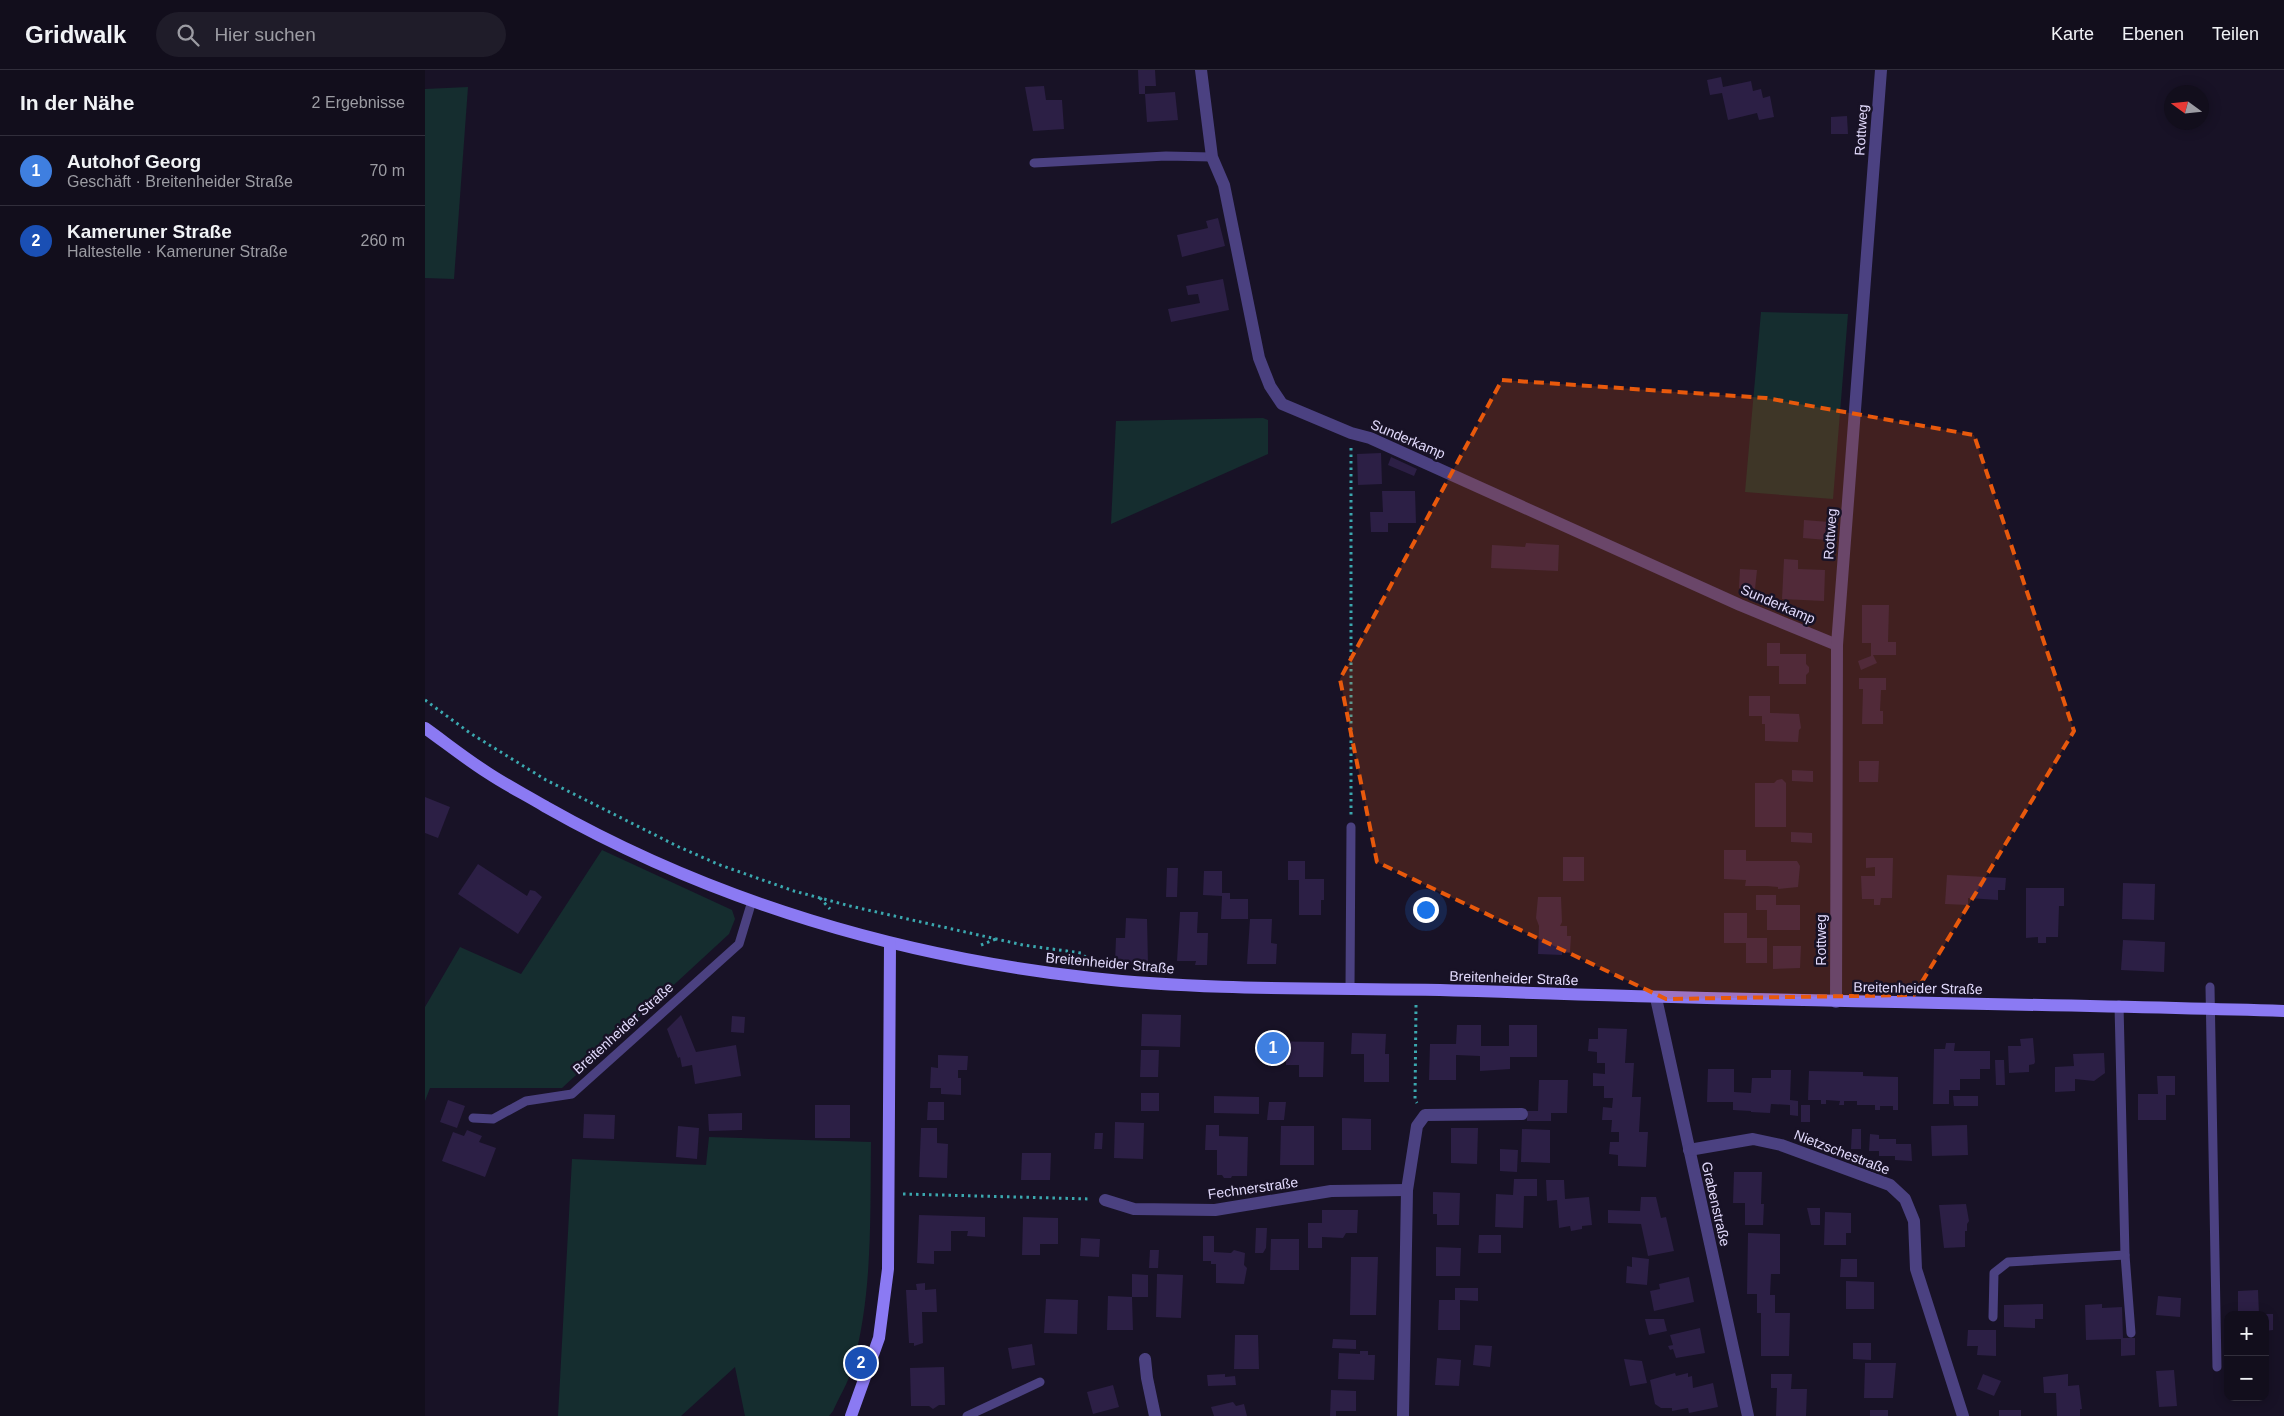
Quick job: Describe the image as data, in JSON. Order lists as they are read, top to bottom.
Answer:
{
  "streets": {
    "street": [
      "Rottweg",
      "Sunderkamp",
      "Breitenheider Straße",
      "Nietzschestraße",
      "Fechnerstraße",
      "Grabenstraße"
    ]
  },
  "crossings": [
    ["Rottweg", "Sunderkamp"],
    ["Rottweg", "Breitenheider Straße"],
    ["Breitenheider Straße", "Grabenstraße"],
    ["Nietzschestraße", "Grabenstraße"]
  ],
  "north": "left",
  "page": {
    "header": "Gridwalk",
    "search": "Hier suchen",
    "nav": ["Karte", "Ebenen", "Teilen"],
    "heading": ["In der Nähe", "2 Ergebnisse"],
    "list": [
      {
        "mark": "1",
        "name": "Autohof Georg",
        "note": "Geschäft · Breitenheider Straße",
        "value": "70 m"
      },
      {
        "mark": "2",
        "name": "Kameruner Straße",
        "note": "Haltestelle · Kameruner Straße",
        "value": "260 m"
      }
    ],
    "pins": ["1", "2"],
    "map_buttons": ["+", "−"]
  }
}
